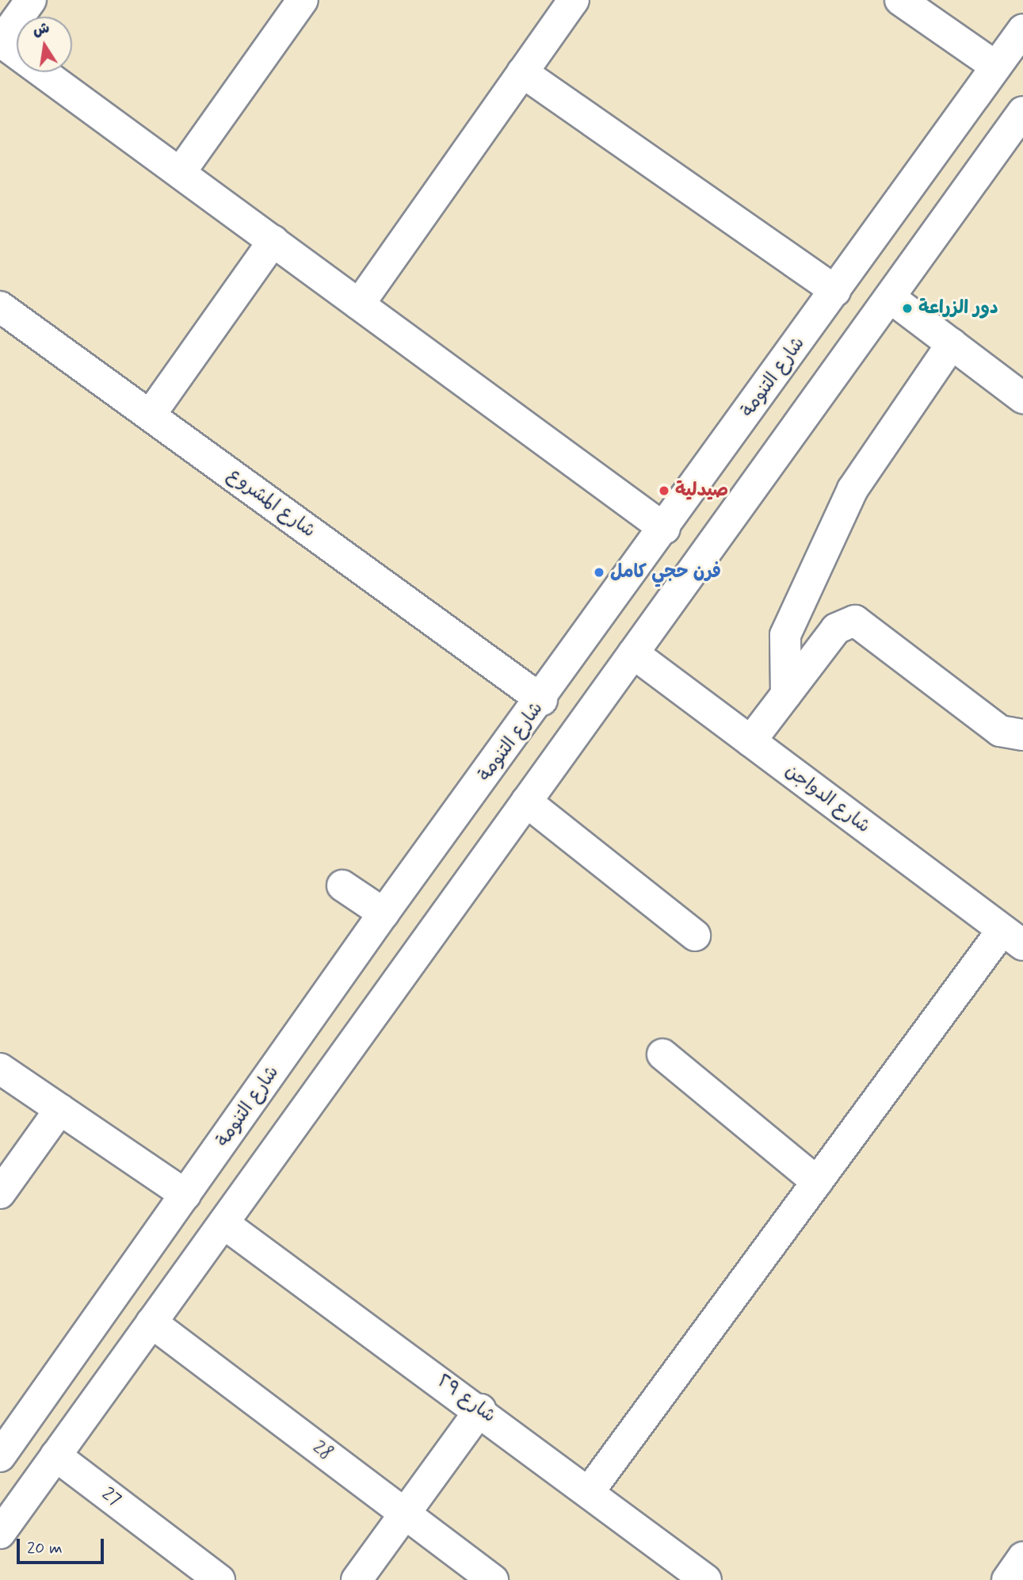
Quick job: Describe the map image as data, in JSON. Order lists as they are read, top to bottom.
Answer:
{
  "streets": {
    "street": [
      "شارع التنومة",
      "شارع المشروع",
      "شارع الدواجن",
      "شارع ٢٩",
      "28",
      "27"
    ]
  },
  "crossings": [
    ["شارع التنومة", "شارع المشروع"],
    ["شارع التنومة", "شارع ٢٩"]
  ],
  "places": ["دور الزراعة", "صيدلية", "فرن حجي كامل"],
  "scale_bar": "20 m",
  "north": "top"
}
